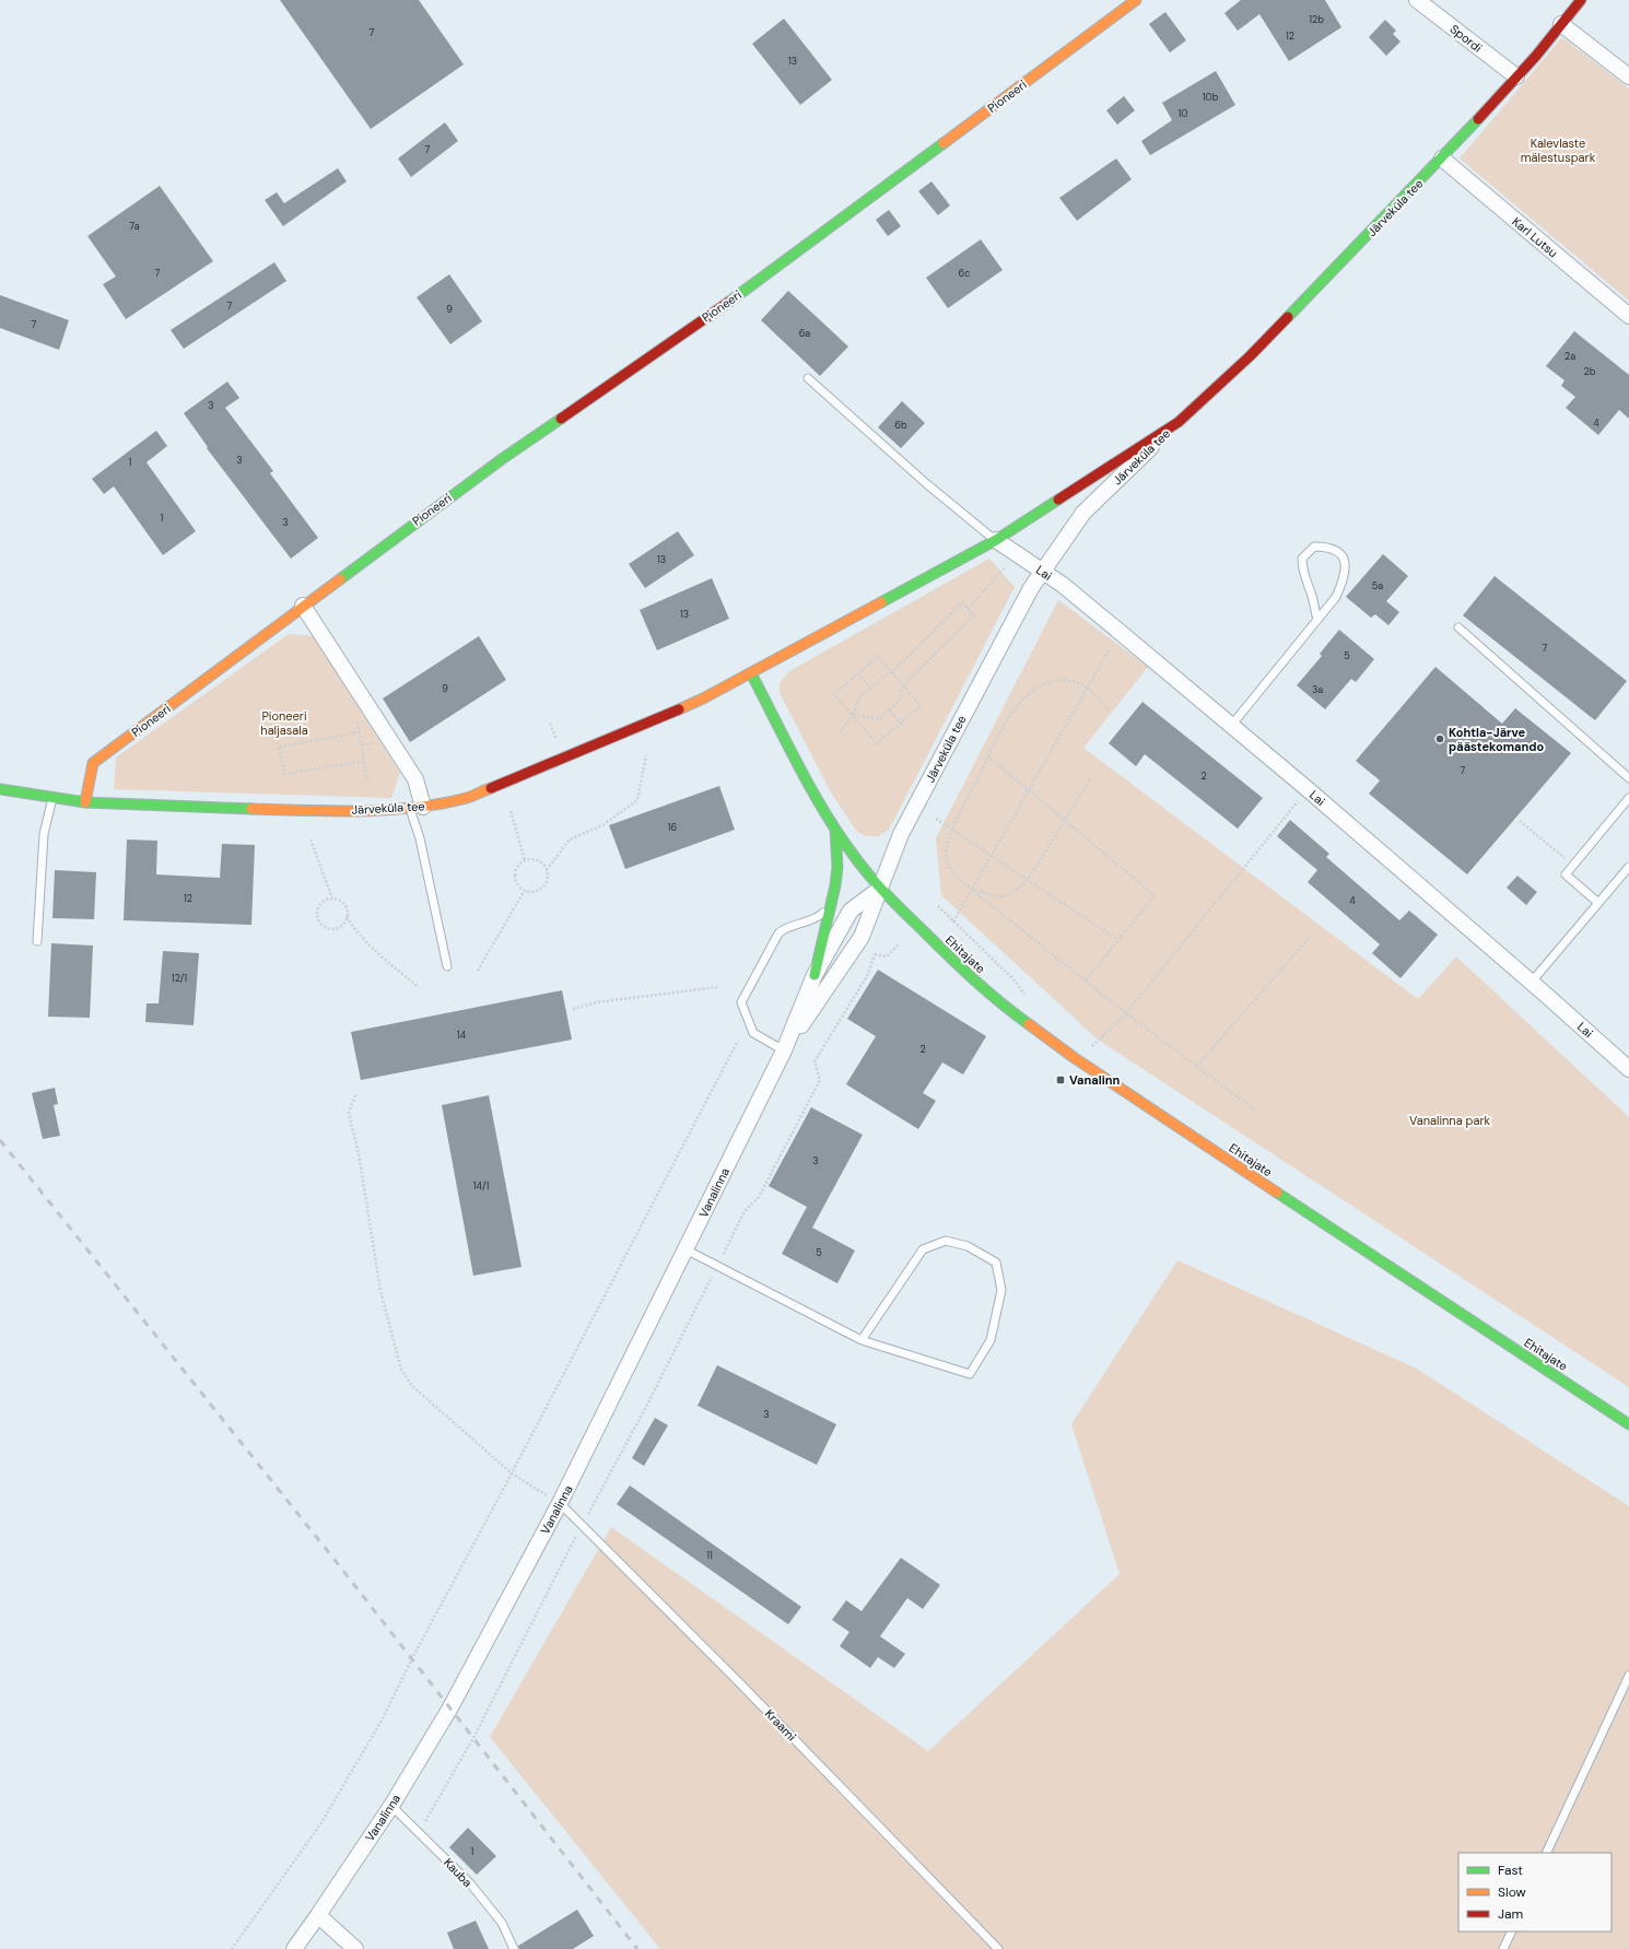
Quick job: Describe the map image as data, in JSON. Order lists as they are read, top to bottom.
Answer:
{
  "streets": {
    "street": [
      "Spordi",
      "Pioneeri",
      "Järveküla tee",
      "Karl Lutsu",
      "Lai",
      "Ehitajate",
      "Vanalinna"
    ],
    "lane": ["Kraami", "Kauba"]
  },
  "crossings": [
    ["Spordi", "Järveküla tee"],
    ["Pioneeri", "Järveküla tee"],
    ["Järveküla tee", "Karl Lutsu"],
    ["Järveküla tee", "Lai"],
    ["Järveküla tee", "Ehitajate"],
    ["Järveküla tee", "Vanalinna"],
    ["Ehitajate", "Vanalinna"],
    ["Vanalinna", "Kraami"],
    ["Vanalinna", "Kauba"]
  ],
  "parks": ["Kalevlaste mälestuspark", "Pioneeri haljasala", "Vanalinna park"],
  "places": {
    "other": ["Kohtla-Järve päästekomando"],
    "transit": ["Vanalinn"]
  },
  "house_numbers": [
    "12b",
    "7",
    "12",
    "13",
    "10b",
    "10",
    "7",
    "7a",
    "7",
    "6c",
    "7",
    "9",
    "7",
    "6a",
    "2a",
    "2b",
    "3",
    "4",
    "6b",
    "3",
    "1",
    "1",
    "3",
    "13",
    "5a",
    "13",
    "7",
    "5",
    "9",
    "3a",
    "7",
    "2",
    "16",
    "12",
    "4",
    "12/1",
    "14",
    "2",
    "3",
    "14/1",
    "5",
    "3",
    "11",
    "1"
  ],
  "legend": ["Fast", "Slow", "Jam"]
}
